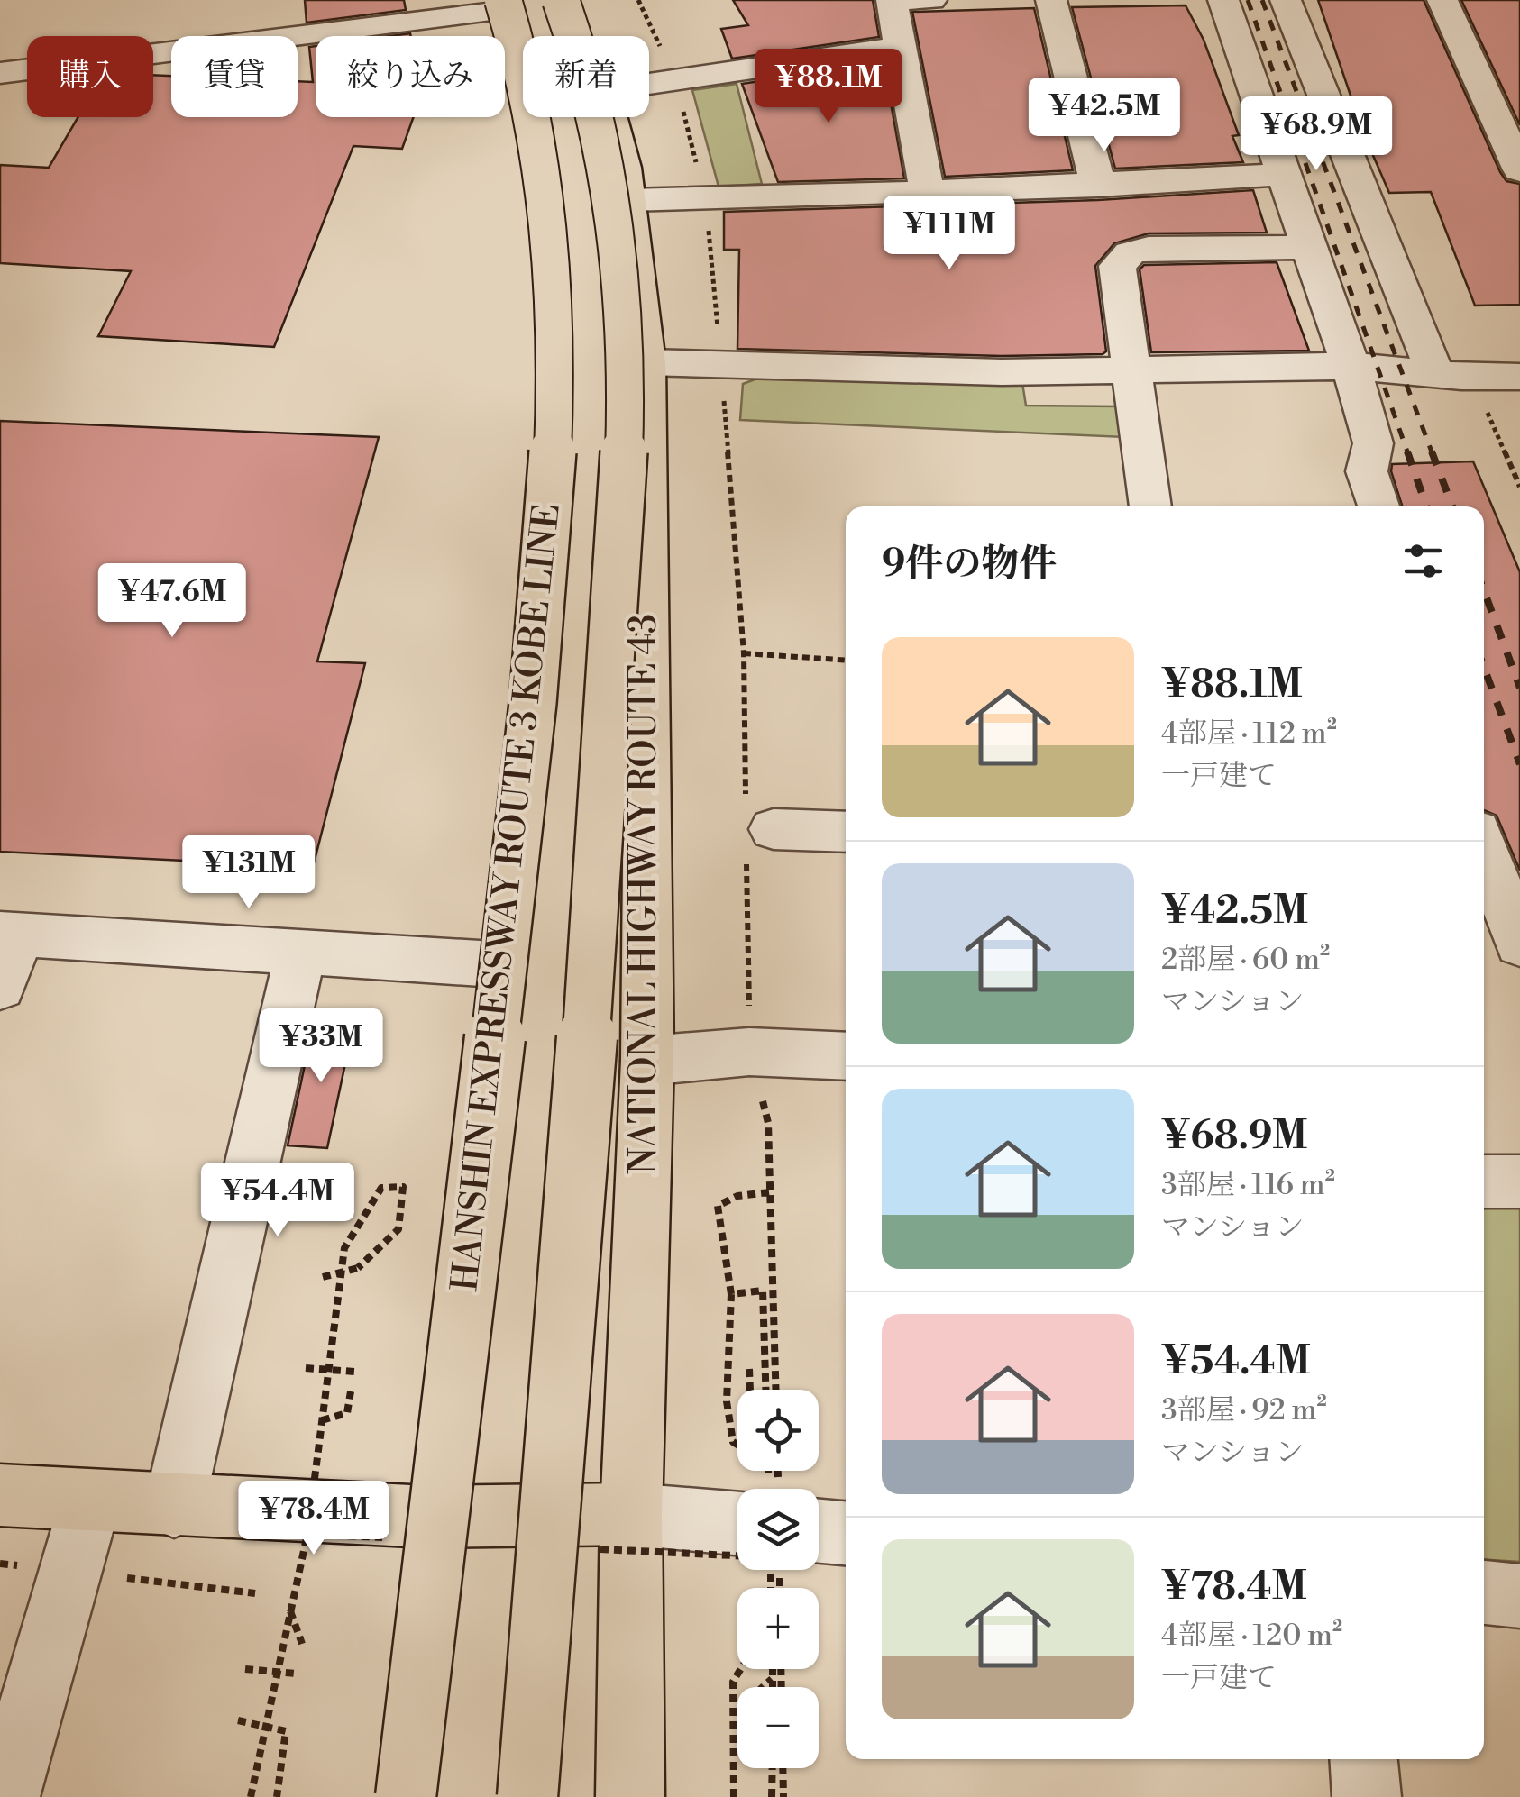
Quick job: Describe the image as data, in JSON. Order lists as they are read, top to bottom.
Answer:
{
  "streets": {
    "main road": ["NATIONAL HIGHWAY ROUTE 43", "HANSHIN EXPRESSWAY ROUTE 3 KOBE LINE"]
  },
  "page": {
    "chip": [
      "購入",
      "賃貸",
      "絞り込み",
      "新着"
    ],
    "price": [
      "¥88.1M",
      "¥42.5M",
      "¥68.9M",
      "¥111M",
      "¥47.6M",
      "¥131M",
      "¥33M",
      "¥54.4M",
      "¥78.4M"
    ],
    "heading": "9件の物件",
    "list": [
      {
        "name": "¥88.1M",
        "note": "4部屋 · 112 m² · 一戸建て"
      },
      {
        "name": "¥42.5M",
        "note": "2部屋 · 60 m² · マンション"
      },
      {
        "name": "¥68.9M",
        "note": "3部屋 · 116 m² · マンション"
      },
      {
        "name": "¥54.4M",
        "note": "3部屋 · 92 m² · マンション"
      },
      {
        "name": "¥78.4M",
        "note": "4部屋 · 120 m² · 一戸建て"
      }
    ],
    "map_buttons": ["+", "−"]
  }
}
